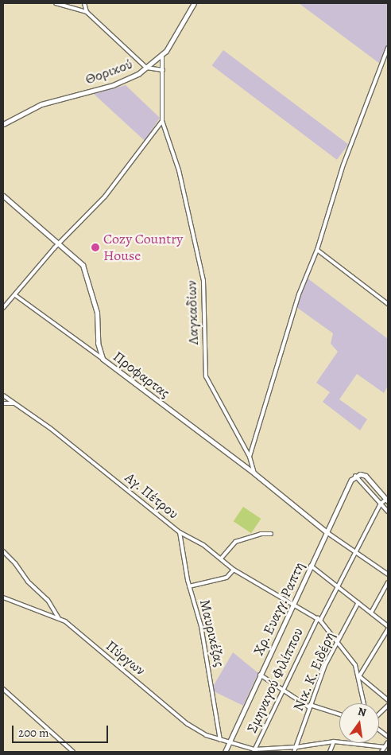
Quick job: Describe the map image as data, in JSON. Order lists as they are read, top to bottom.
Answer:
{
  "streets": {
    "street": [
      "Θορικού",
      "Λαγκαδίων",
      "Προφαρτας",
      "Αγ. Πέτρου",
      "Χρ. Ευαγγ. Ραπτη",
      "Μαυρικέζας",
      "Πύργων",
      "Νικ. Κ. Ειδέρη",
      "Σμηναγού Φιλίππου"
    ]
  },
  "crossings": [
    ["Θορικού", "Λαγκαδίων"],
    ["Λαγκαδίων", "Προφαρτας"],
    ["Προφαρτας", "Χρ. Ευαγγ. Ραπτη"],
    ["Αγ. Πέτρου", "Χρ. Ευαγγ. Ραπτη"],
    ["Αγ. Πέτρου", "Μαυρικέζας"],
    ["Αγ. Πέτρου", "Σμηναγού Φιλίππου"],
    ["Χρ. Ευαγγ. Ραπτη", "Πύργων"],
    ["Μαυρικέζας", "Πύργων"],
    ["Πύργων", "Σμηναγού Φιλίππου"]
  ],
  "places": ["Cozy Country House"],
  "scale_bar": "200 m",
  "north": "top"
}
